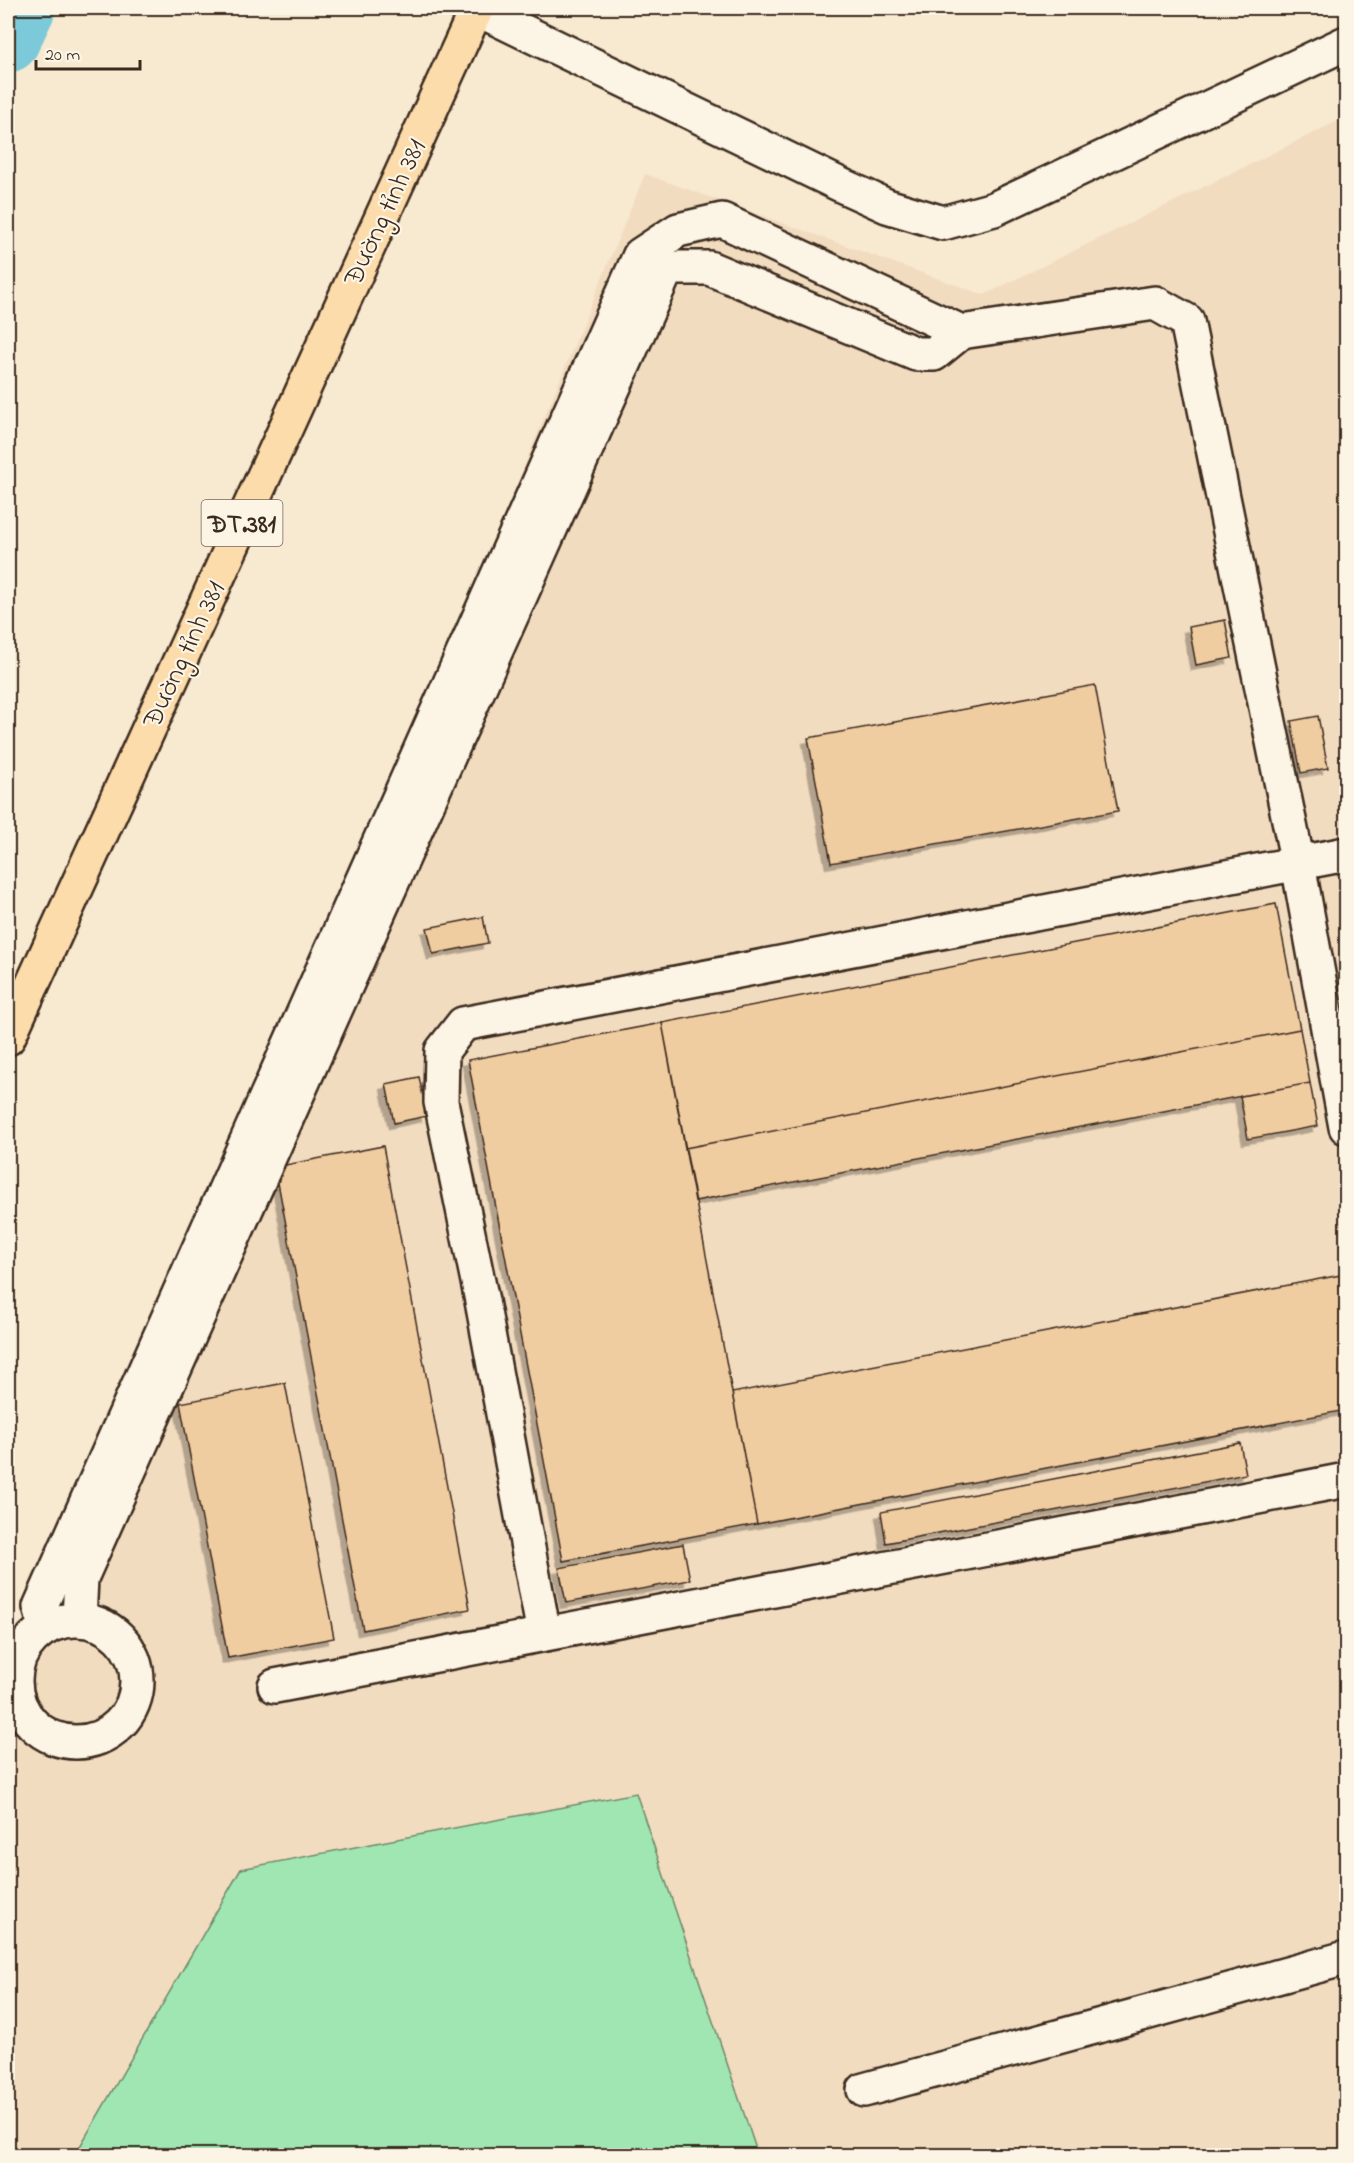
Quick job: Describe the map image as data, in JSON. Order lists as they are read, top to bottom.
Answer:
{
  "streets": {
    "main road": ["Đường tỉnh 381", "ĐT.381"]
  },
  "scale_bar": "20 m"
}
